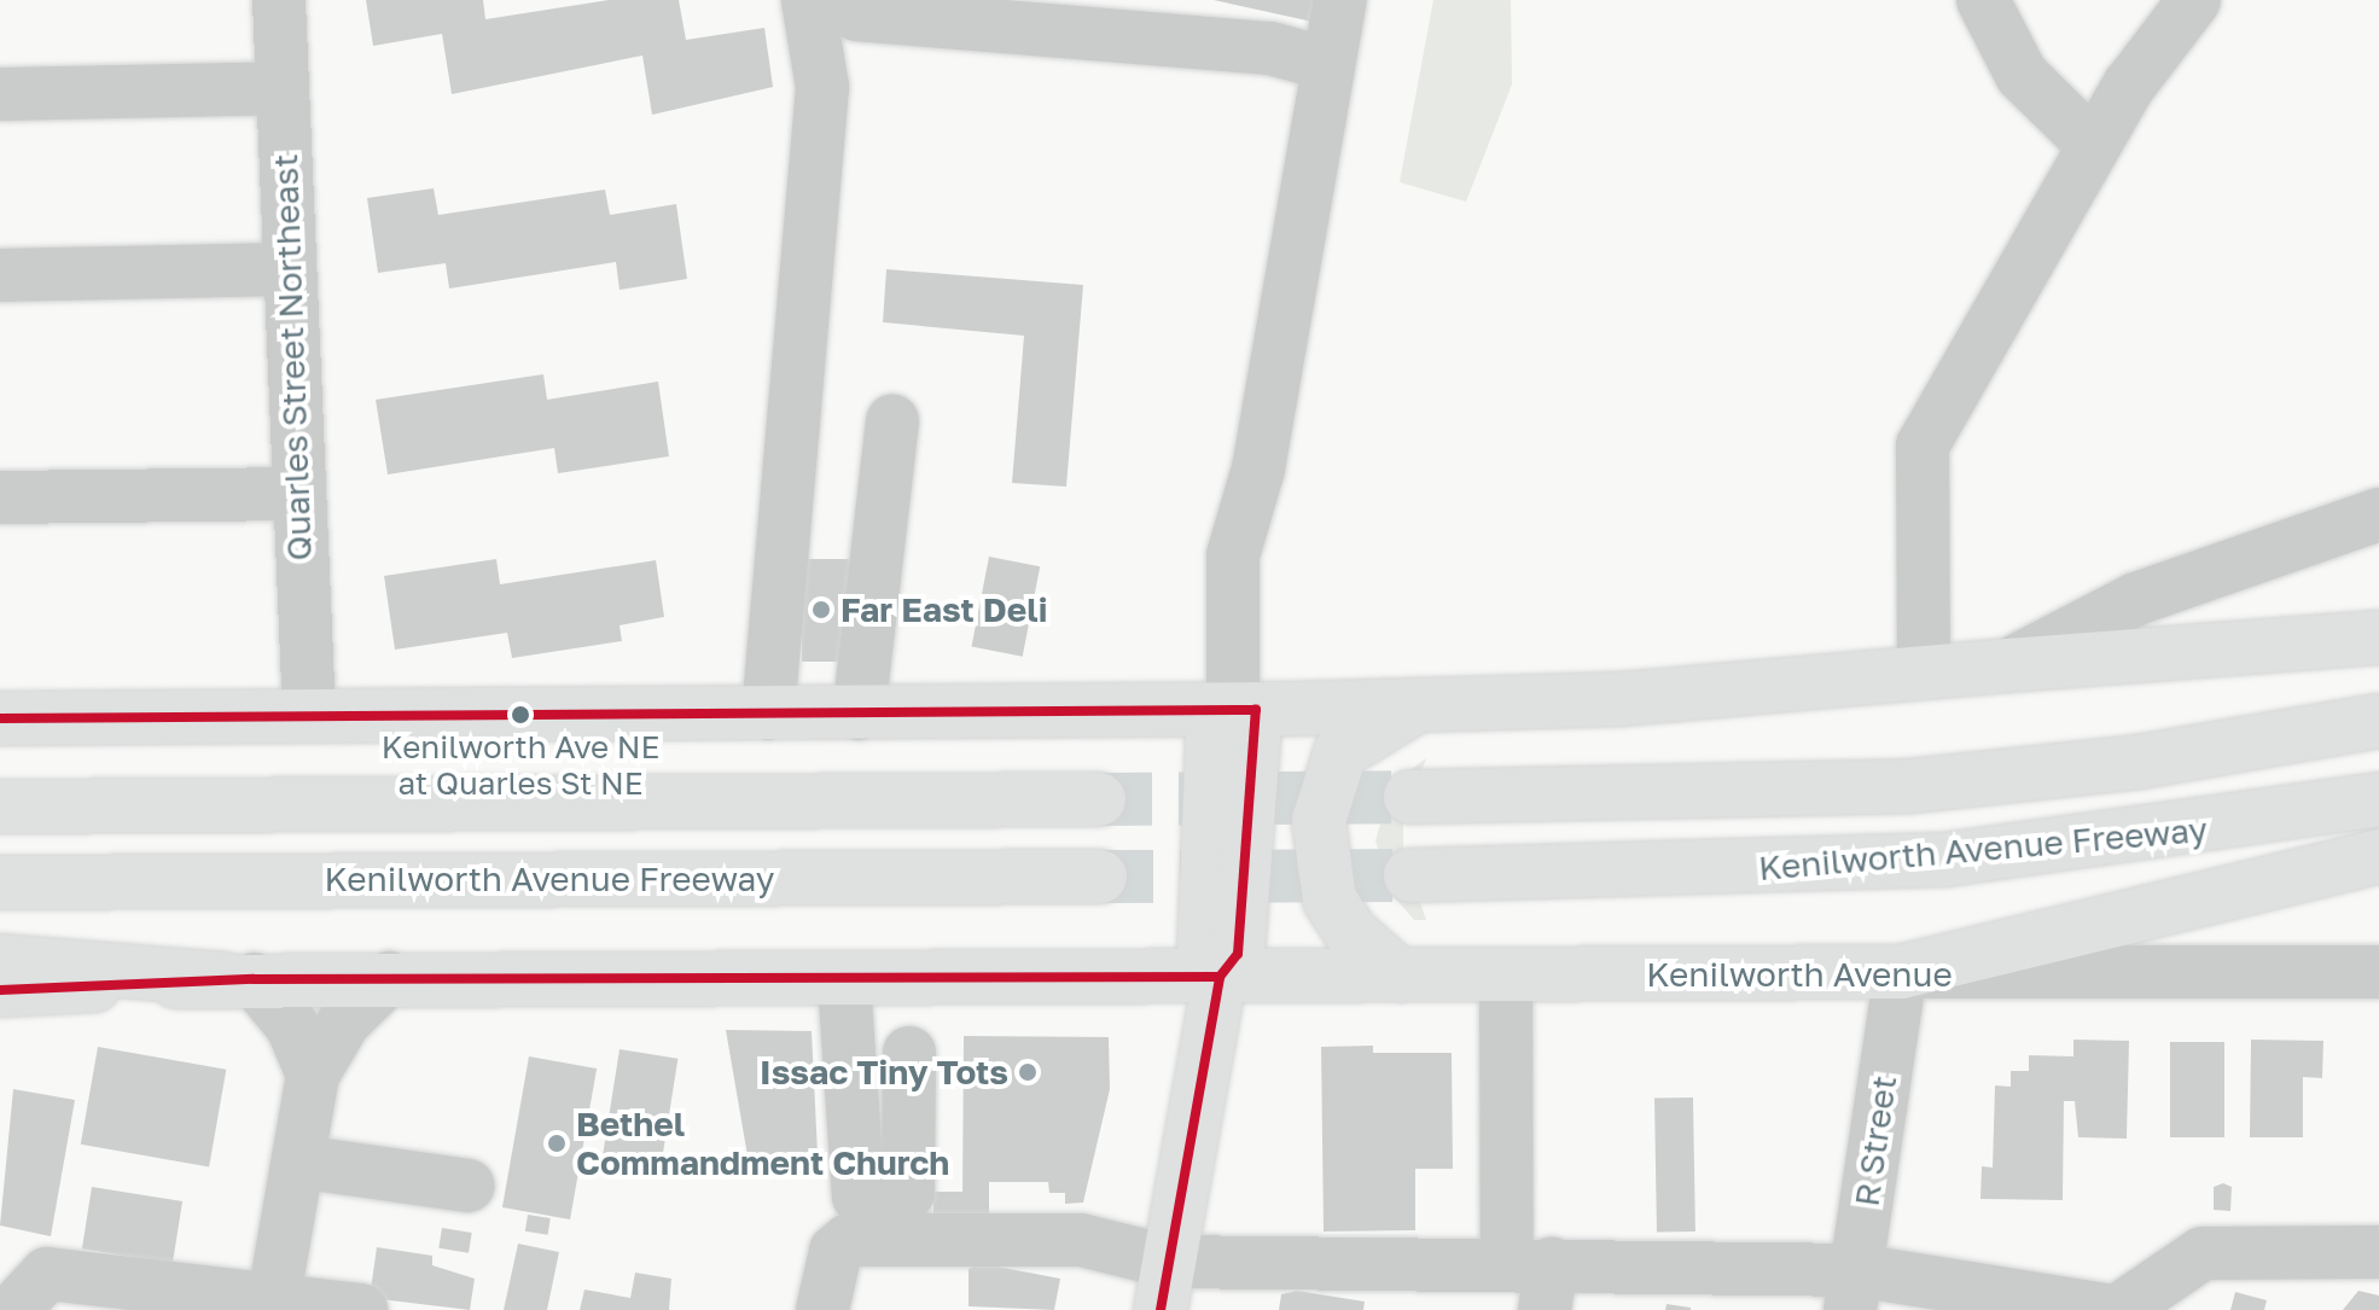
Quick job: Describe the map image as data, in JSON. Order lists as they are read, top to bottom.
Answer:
{
  "streets": {
    "main road": ["Kenilworth Avenue Freeway", "Kenilworth Avenue"],
    "street": ["Quarles Street Northeast", "R Street"]
  },
  "crossings": [
    ["Kenilworth Avenue", "R Street"]
  ],
  "places": [
    "Far East Deli",
    "Kenilworth Ave NE at Quarles St NE",
    "Issac Tiny Tots",
    "Bethel Commandment Church"
  ]
}
